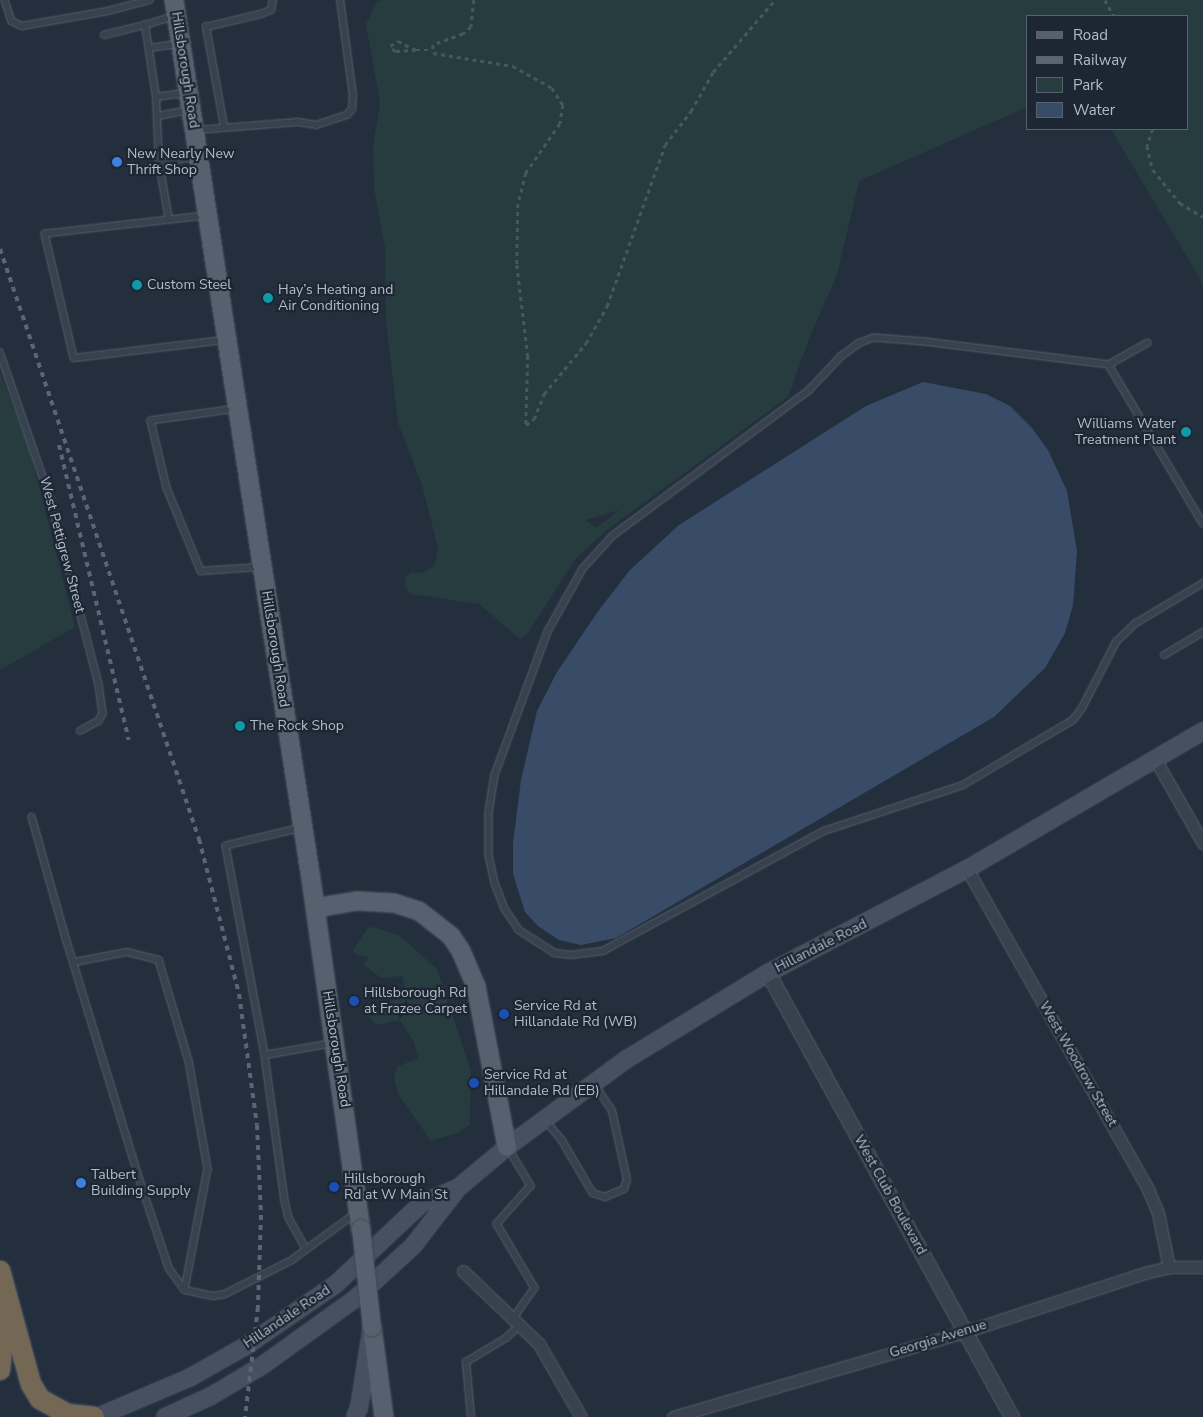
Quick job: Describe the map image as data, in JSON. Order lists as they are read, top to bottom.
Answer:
{
  "streets": {
    "main road": ["Hillsborough Road", "Hillandale Road"],
    "street": ["West Woodrow Street", "West Club Boulevard", "Georgia Avenue"],
    "lane": ["West Pettigrew Street"]
  },
  "crossings": [
    ["Hillandale Road", "West Woodrow Street"],
    ["Hillandale Road", "West Club Boulevard"],
    ["West Woodrow Street", "Georgia Avenue"],
    ["West Club Boulevard", "Georgia Avenue"]
  ],
  "places": [
    "New Nearly New Thrift Shop",
    "Custom Steel",
    "Hay’s Heating and Air Conditioning",
    "Williams Water Treatment Plant",
    "The Rock Shop",
    "Hillsborough Rd at Frazee Carpet",
    "Service Rd at Hillandale Rd (WB)",
    "Service Rd at Hillandale Rd (EB)",
    "Talbert Building Supply",
    "Hillsborough Rd at W Main St"
  ],
  "legend": [
    "Road",
    "Railway",
    "Park",
    "Water"
  ]
}
